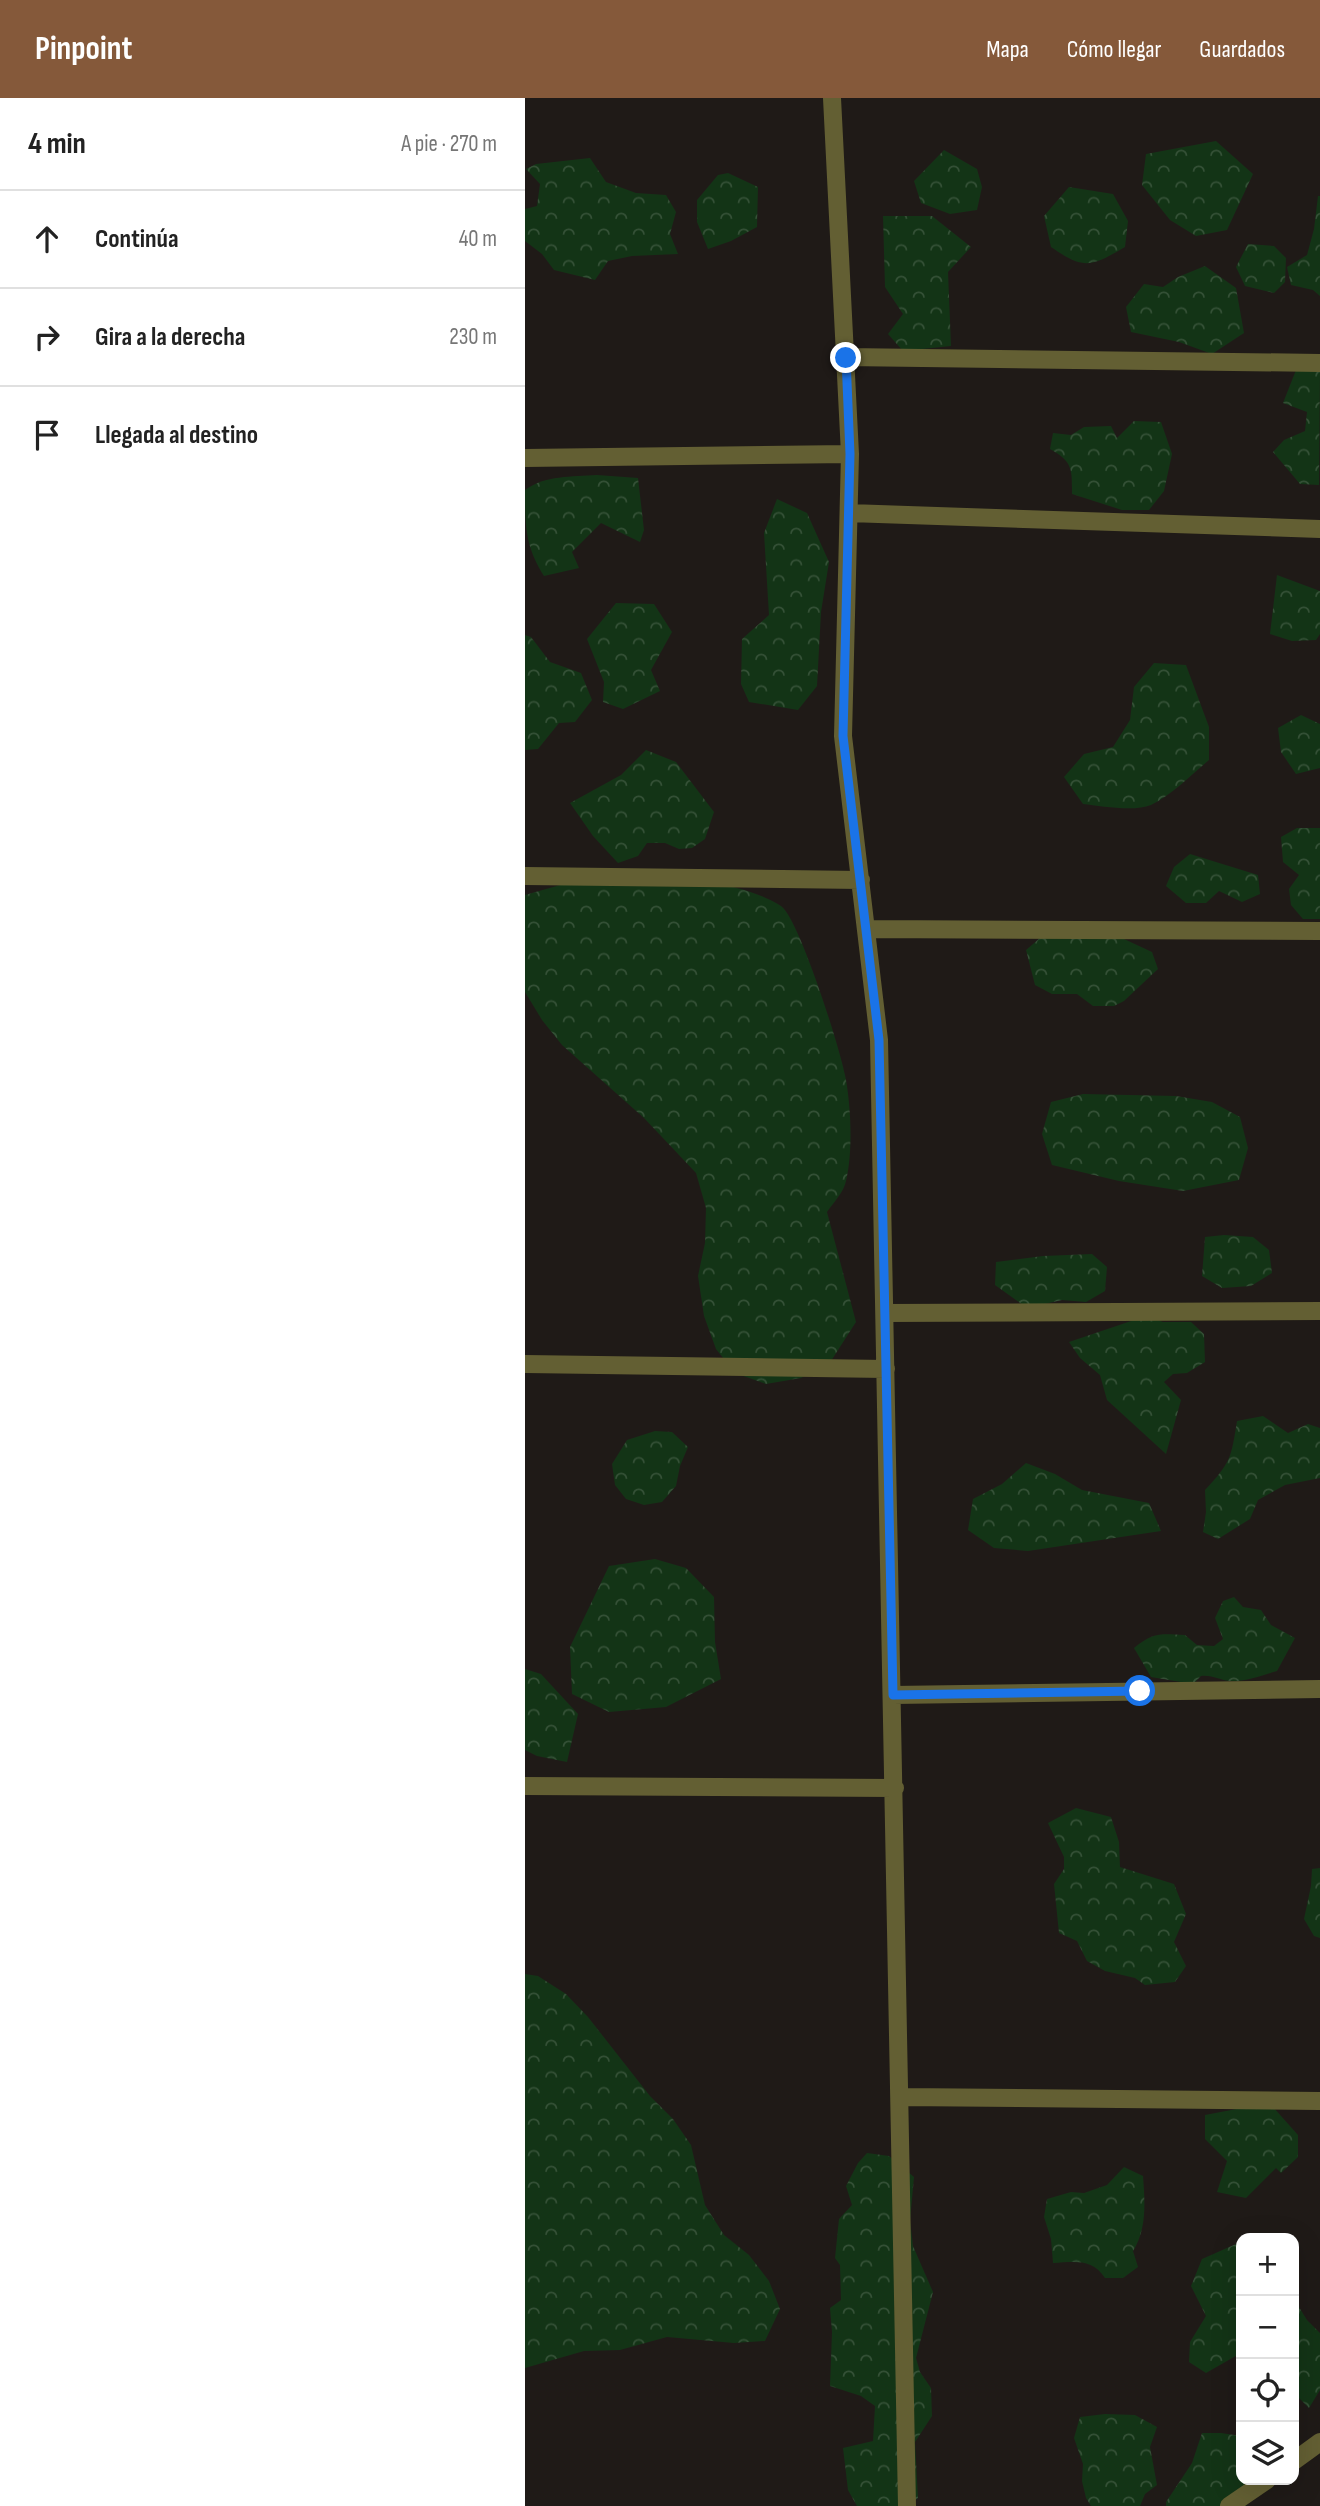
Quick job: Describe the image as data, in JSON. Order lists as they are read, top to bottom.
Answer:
{
  "page": {
    "header": "Pinpoint",
    "nav": ["Mapa", "Cómo llegar", "Guardados"],
    "heading": ["4 min", "A pie · 270 m"],
    "list": [
      ["Continúa", "40 m"],
      ["Gira a la derecha", "230 m"],
      "Llegada al destino"
    ],
    "map_buttons": ["+", "−"]
  }
}
